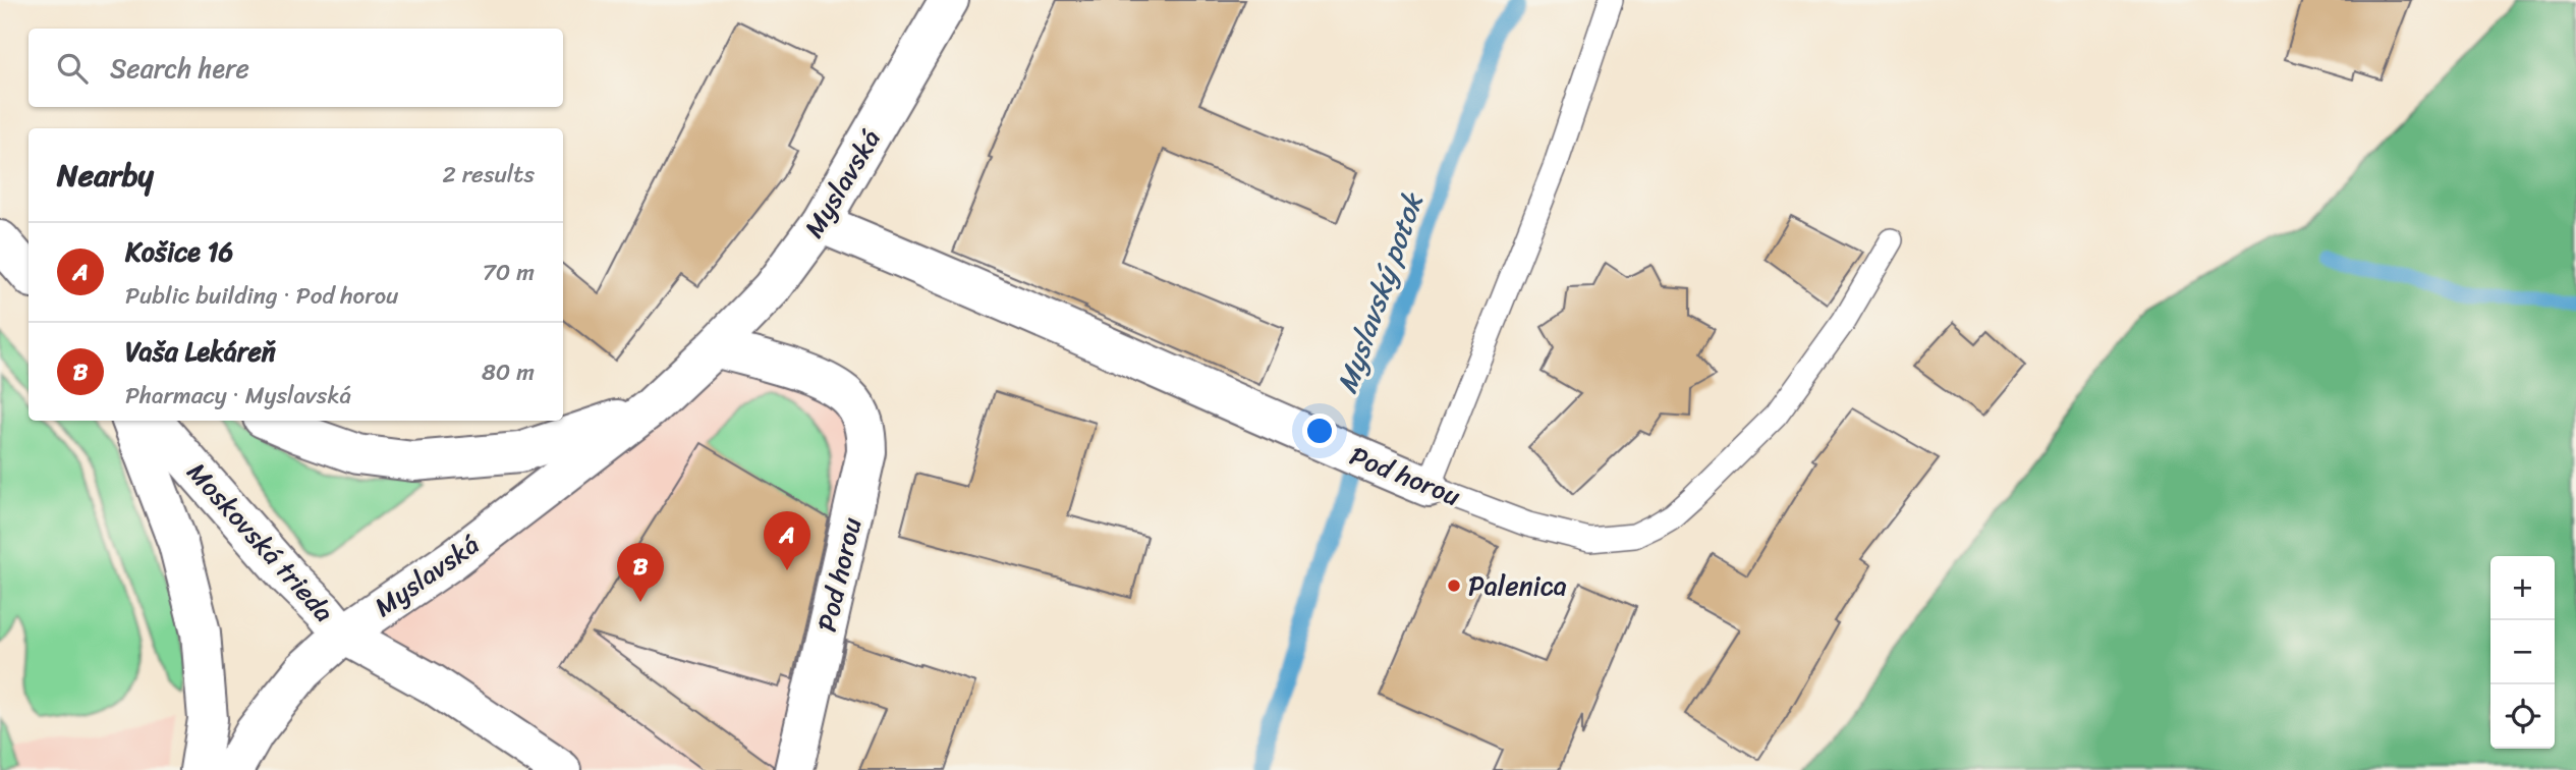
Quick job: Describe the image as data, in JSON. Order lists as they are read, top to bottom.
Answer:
{
  "streets": {
    "street": ["Myslavská", "Pod horou", "Moskovská trieda"]
  },
  "crossings": [
    ["Myslavská", "Pod horou"],
    ["Myslavská", "Moskovská trieda"]
  ],
  "water": ["Myslavský potok"],
  "places": ["Palenica"],
  "page": {
    "search": "Search here",
    "heading": ["Nearby", "2 results"],
    "list": [
      {
        "mark": "A",
        "name": "Košice 16",
        "note": "Public building · Pod horou",
        "value": "70 m"
      },
      {
        "mark": "B",
        "name": "Vaša Lekáreň",
        "note": "Pharmacy · Myslavská",
        "value": "80 m"
      }
    ],
    "pins": ["A", "B"],
    "map_buttons": ["+", "−"]
  }
}
